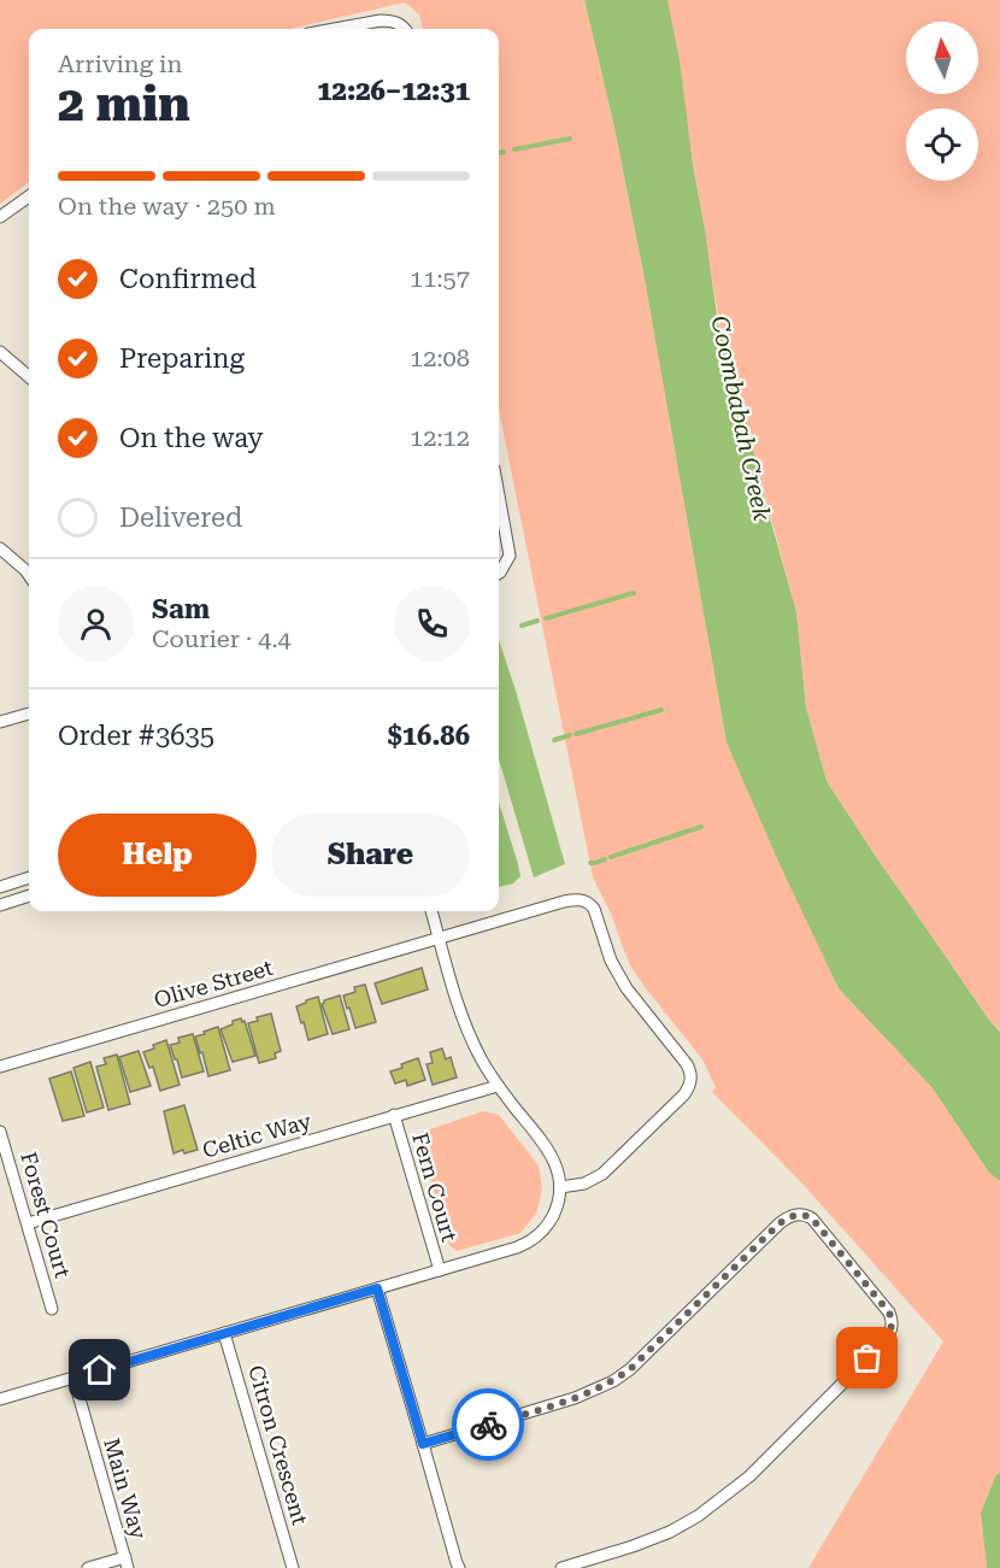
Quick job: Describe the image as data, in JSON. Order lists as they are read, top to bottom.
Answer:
{
  "streets": {
    "street": [
      "Olive Street",
      "Celtic Way",
      "Fern Court",
      "Forest Court",
      "Citron Crescent",
      "Main Way"
    ]
  },
  "crossings": [
    ["Celtic Way", "Fern Court"],
    ["Celtic Way", "Forest Court"]
  ],
  "water": ["Coombabah Creek"],
  "north": "top",
  "page": {
    "heading": ["2 min", "Arriving in", "12:26–12:31"],
    "panel": [
      "Sam",
      "Courier · 4.4",
      "Order #3635",
      "$16.86"
    ],
    "bar": "On the way · 250 m",
    "list": [
      ["Confirmed", "11:57"],
      ["Preparing", "12:08"],
      ["On the way", "12:12"],
      "Delivered"
    ],
    "buttons": ["Help", "Share"]
  }
}
